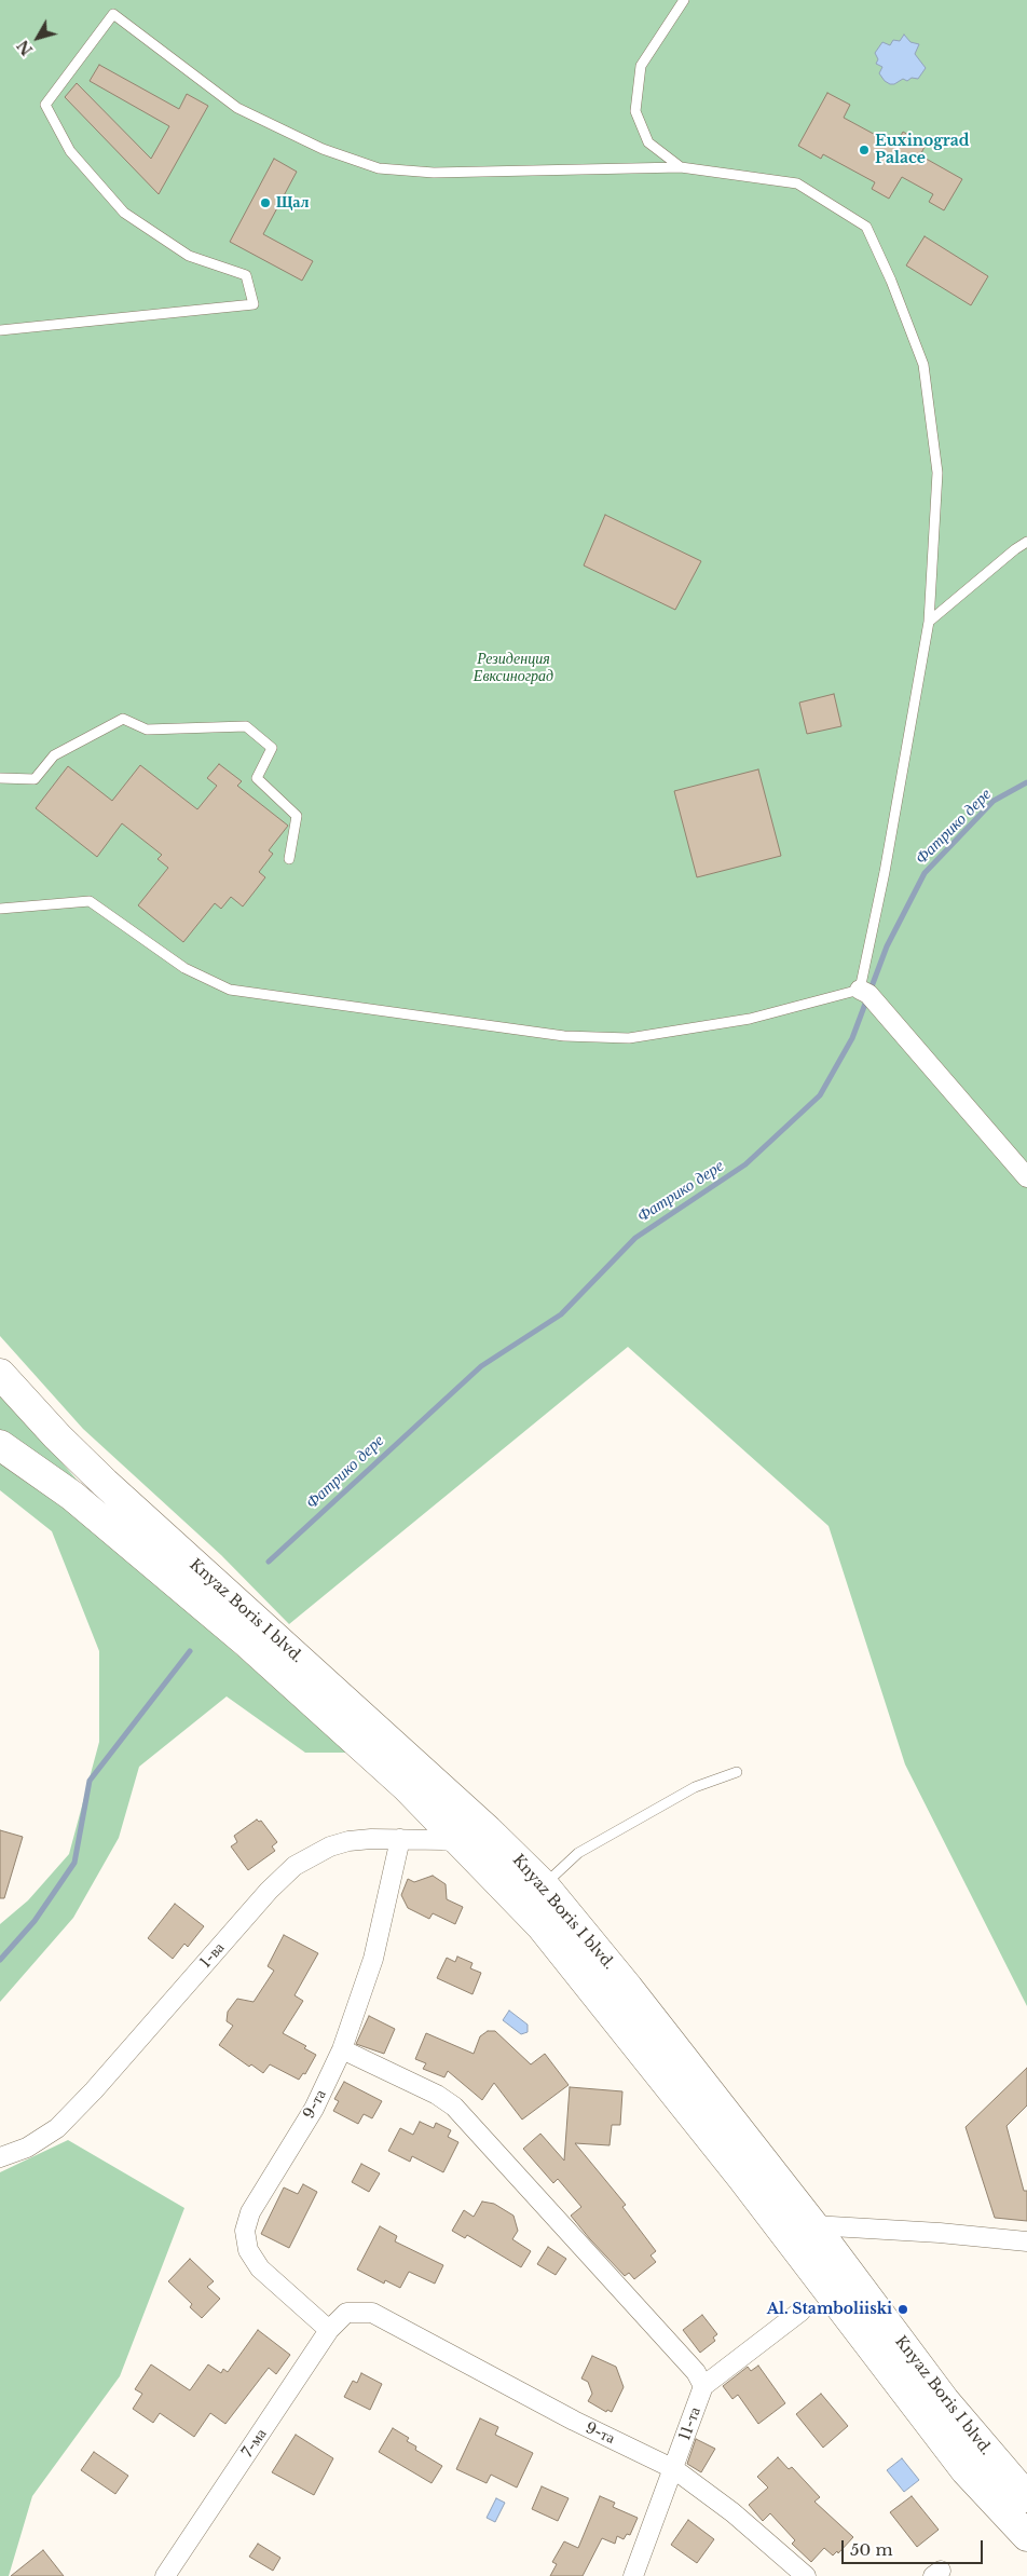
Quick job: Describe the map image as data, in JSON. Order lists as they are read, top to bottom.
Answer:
{
  "streets": {
    "highway": ["Knyaz Boris I blvd."],
    "street": [
      "1-ва",
      "9-та",
      "11-та",
      "7-ма"
    ]
  },
  "crossings": [
    ["Knyaz Boris I blvd.", "1-ва"],
    ["1-ва", "9-та"],
    ["9-та", "11-та"],
    ["9-та", "7-ма"]
  ],
  "water": ["Фатрико дере"],
  "parks": ["Резиденция Евксиноград"],
  "places": ["Euxinograd Palace", "Щал", "Al. Stamboliiski"],
  "scale_bar": "50 m",
  "north": "bottom left"
}
